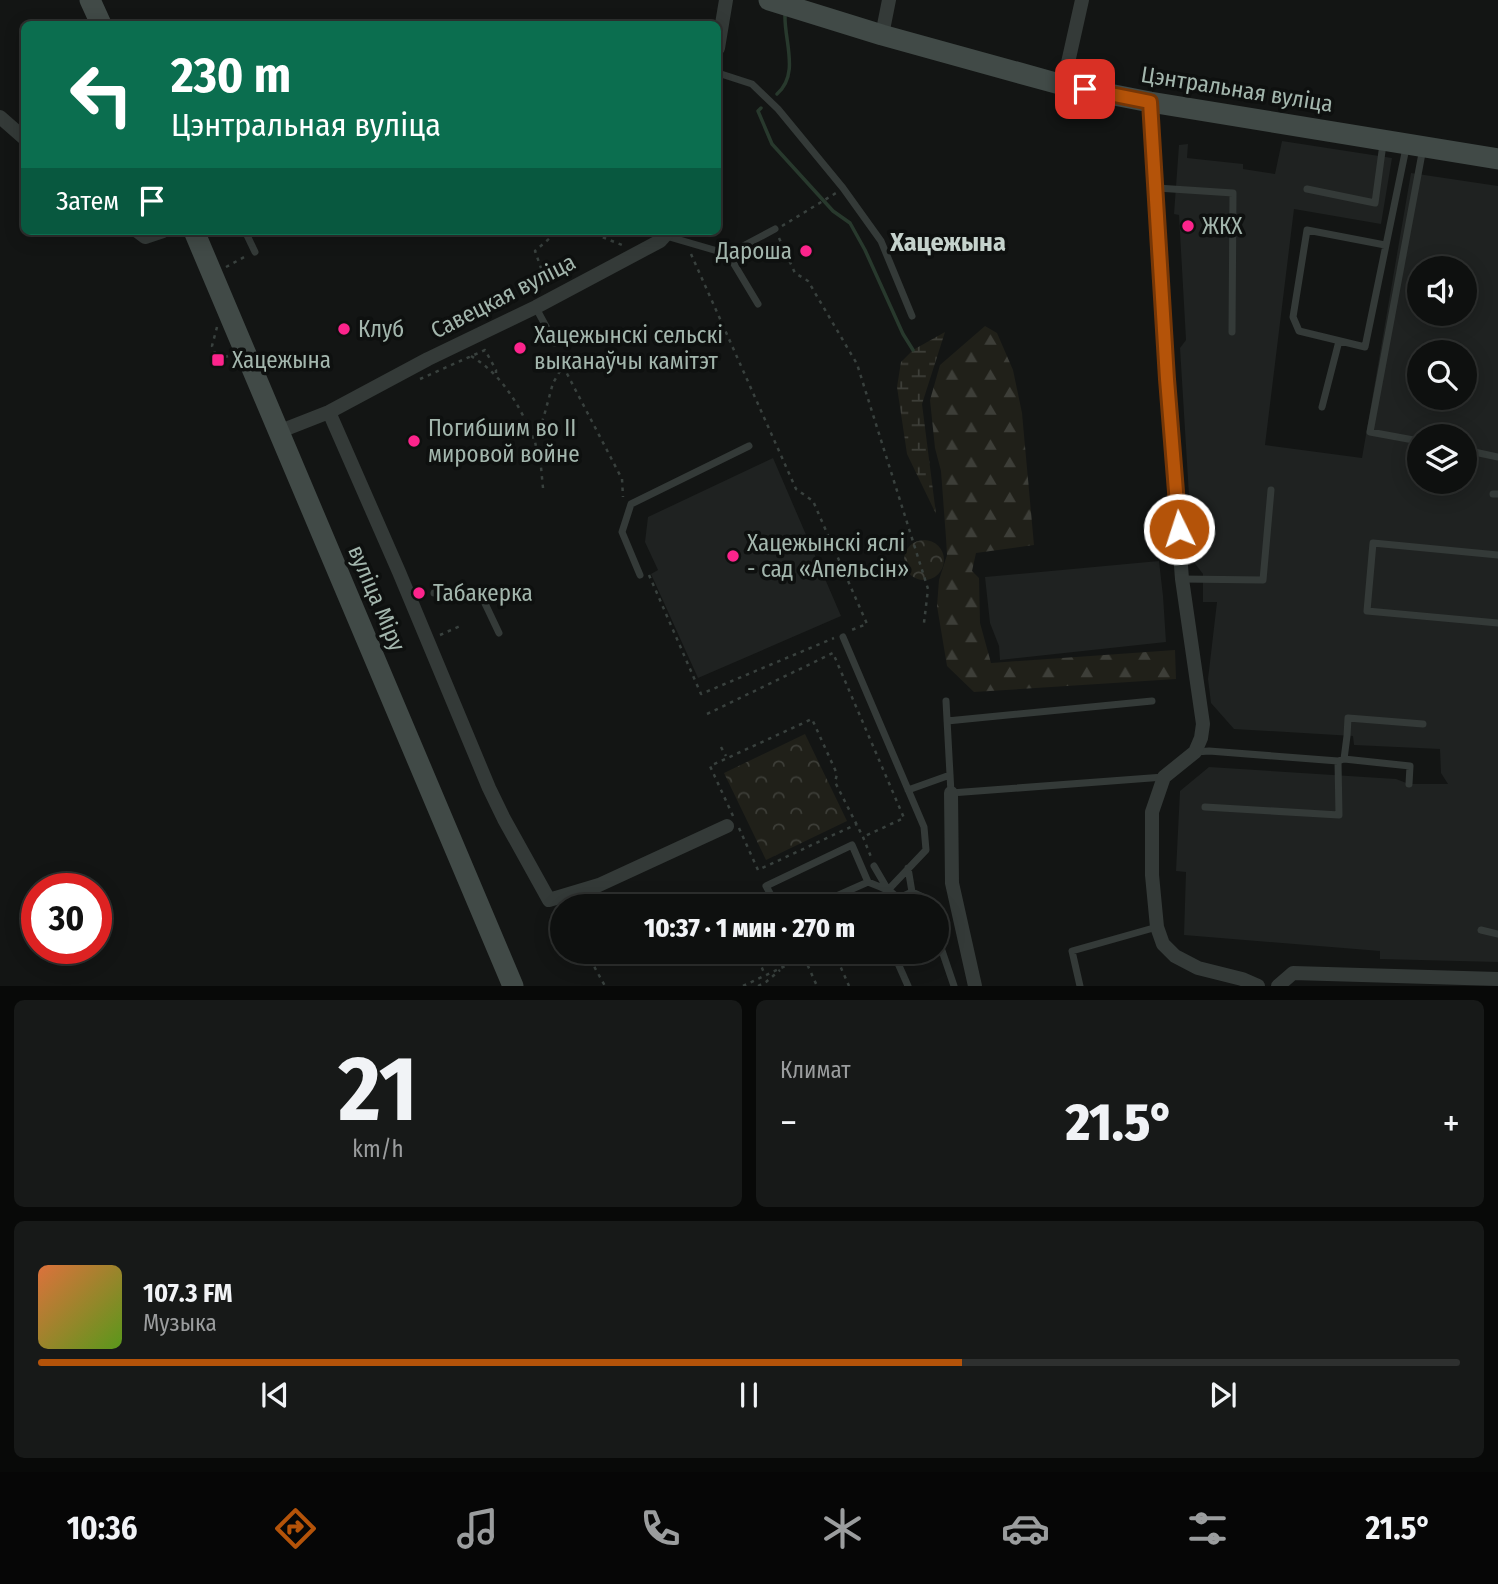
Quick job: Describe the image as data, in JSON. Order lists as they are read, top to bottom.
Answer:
{
  "streets": {
    "main road": ["Цэнтральная вуліца", "вуліца Міру"],
    "street": ["Савецкая вуліца"]
  },
  "crossings": [
    ["Савецкая вуліца", "вуліца Міру"]
  ],
  "districts": ["Хацежына"],
  "places": {
    "other": [
      "ЖКХ",
      "Дароша",
      "Клуб",
      "Хацежынскі сельскі выканаўчы камітэт",
      "Погибшим во II мировой войне",
      "Хацежынскі яслі - сад «Апельсін»",
      "Табакерка"
    ],
    "transit": ["Хацежына"]
  },
  "page": {
    "turn": ["230 m", "Цэнтральная вуліца"],
    "then": "Затем",
    "limit": "30",
    "trip": "10:37 · 1 мин · 270 m",
    "tile": [
      ["21", "km/h"],
      "Климат"
    ],
    "heat": ["−", "21.5°", "+"],
    "song": ["107.3 FM", "Музыка"],
    "tabs": ["10:36", "21.5°"]
  }
}
